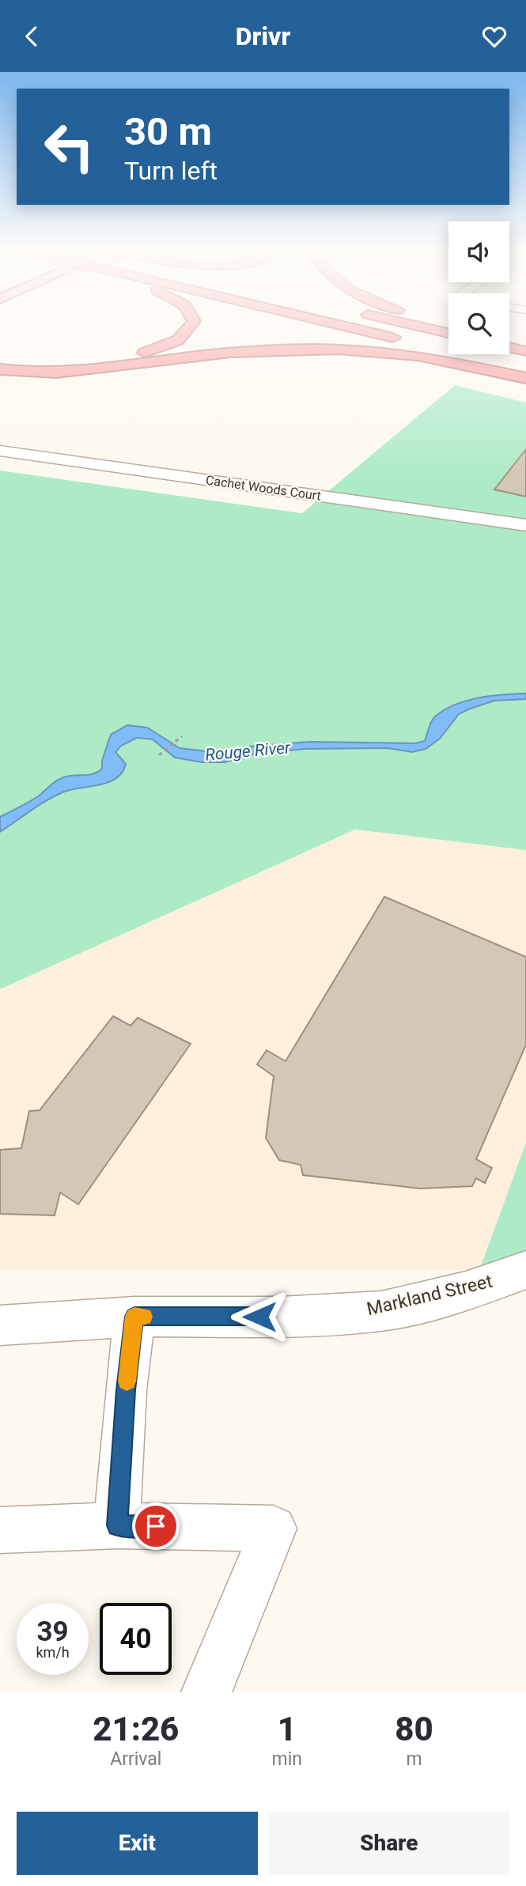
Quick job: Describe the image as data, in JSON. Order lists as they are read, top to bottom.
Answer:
{
  "streets": {
    "street": ["Cachet Woods Court", "Markland Street"]
  },
  "water": ["Rouge River"],
  "page": {
    "header": "Drivr",
    "turn": ["30 m", "Turn left"],
    "speed": "39 km/h",
    "limit": "40",
    "eta": [
      "21:26",
      "Arrival",
      "1",
      "min",
      "80",
      "m"
    ],
    "buttons": ["Exit", "Share"]
  }
}
